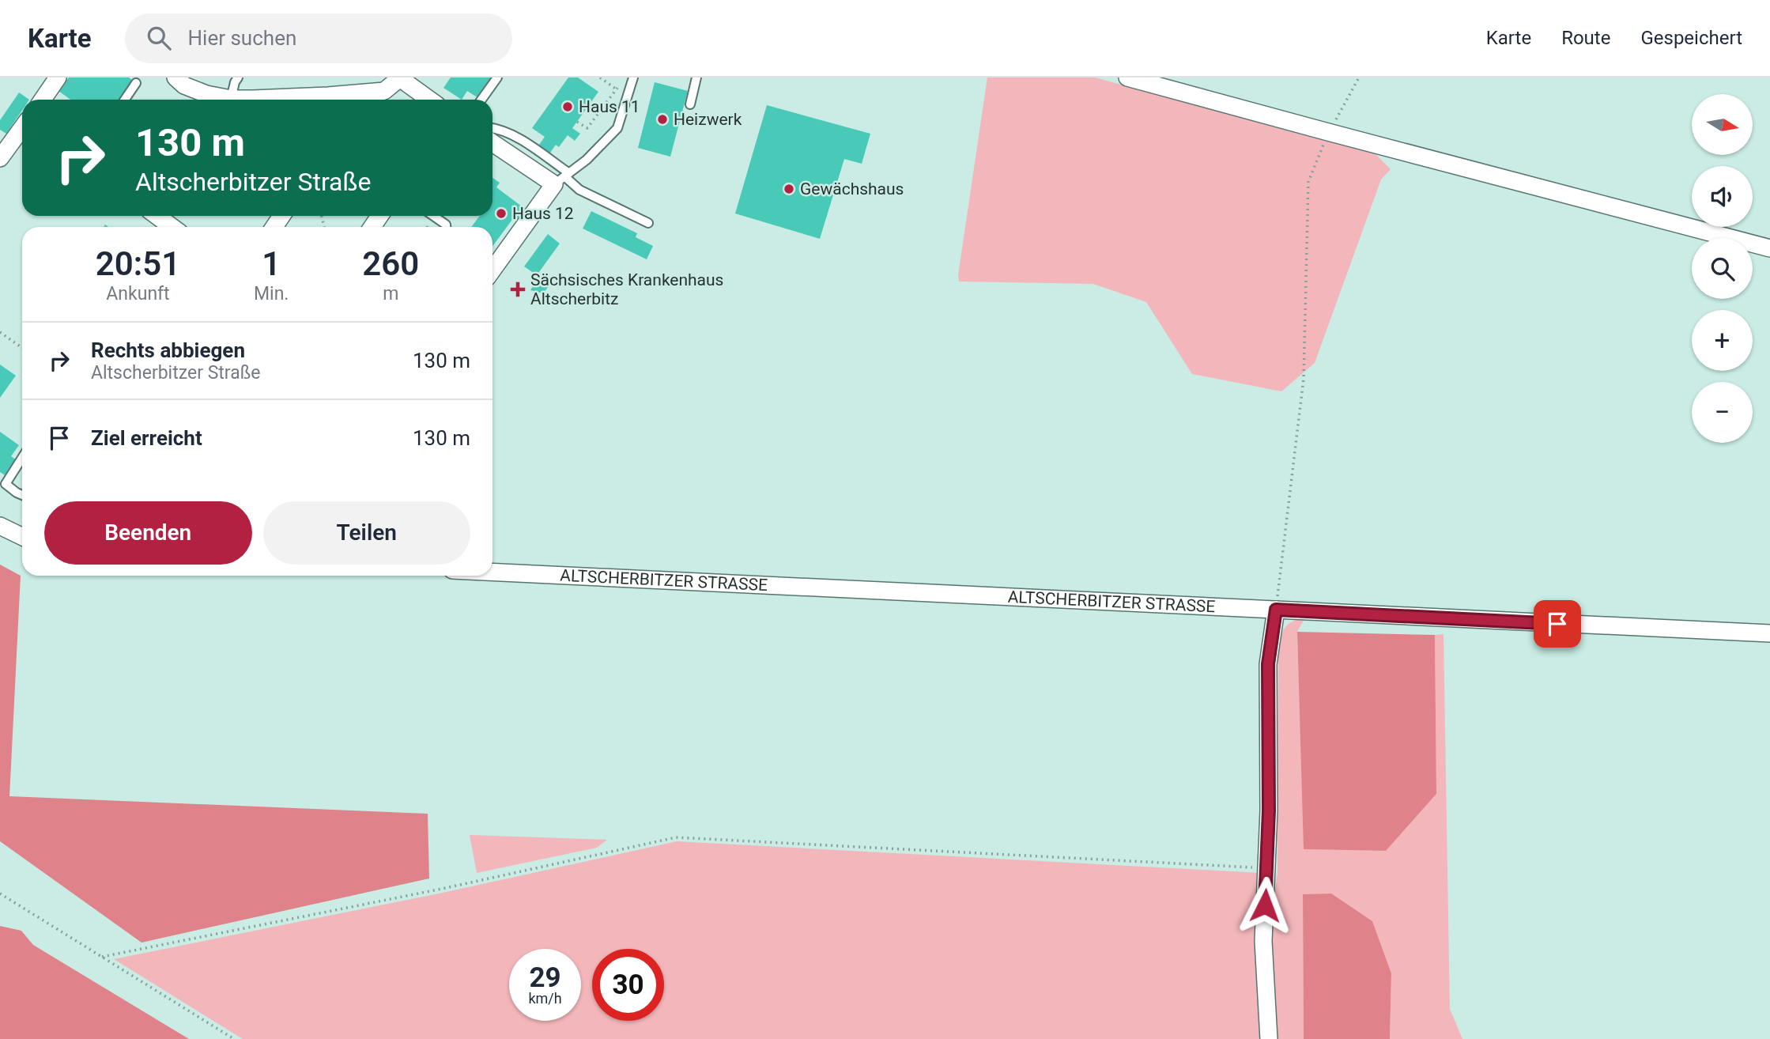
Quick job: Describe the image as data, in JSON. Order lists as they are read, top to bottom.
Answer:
{
  "streets": {
    "street": ["ALTSCHERBITZER STRASSE"]
  },
  "places": {
    "other": [
      "Haus 11",
      "Heizwerk",
      "Gewächshaus",
      "Haus 12"
    ],
    "health": ["Sächsisches Krankenhaus Altscherbitz"]
  },
  "north": "right",
  "page": {
    "header": "Karte",
    "search": "Hier suchen",
    "nav": ["Karte", "Route", "Gespeichert"],
    "map_buttons": ["+", "−"],
    "turn": ["130 m", "Altscherbitzer Straße"],
    "eta": [
      "20:51",
      "Ankunft",
      "1",
      "Min.",
      "260",
      "m"
    ],
    "list": [
      {
        "name": "Rechts abbiegen",
        "note": "Altscherbitzer Straße",
        "value": "130 m"
      },
      {
        "name": "Ziel erreicht",
        "value": "130 m"
      }
    ],
    "buttons": ["Beenden", "Teilen"],
    "speed": "29 km/h",
    "limit": "30"
  }
}
